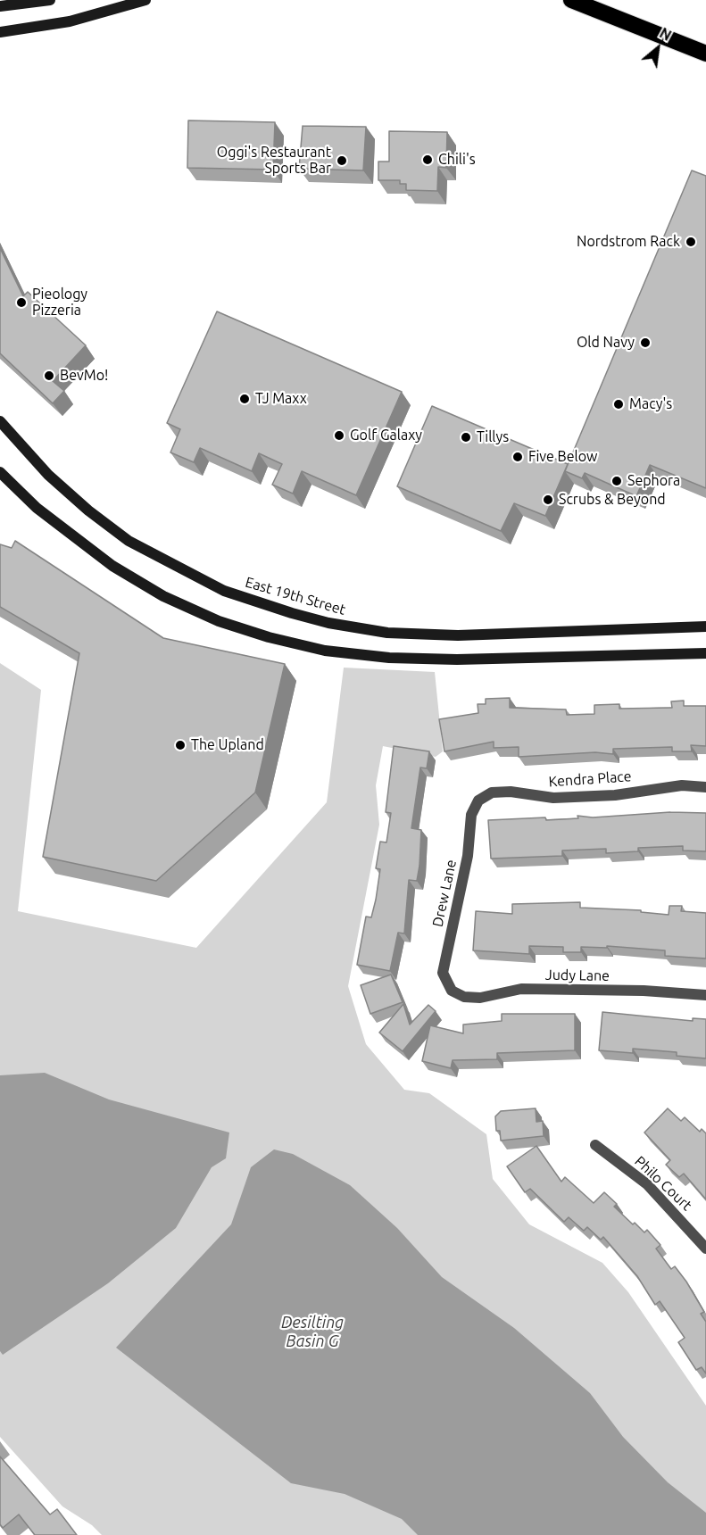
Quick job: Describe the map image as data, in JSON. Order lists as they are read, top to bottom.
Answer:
{
  "streets": {
    "main road": ["East 19th Street"],
    "street": [
      "Kendra Place",
      "Drew Lane",
      "Judy Lane",
      "Philo Court"
    ]
  },
  "crossings": [
    ["Kendra Place", "Drew Lane"],
    ["Drew Lane", "Judy Lane"]
  ],
  "water": ["Desilting Basin G"],
  "places": [
    "Chili's",
    "Oggi's Restaurant Sports Bar",
    "Nordstrom Rack",
    "Pieology Pizzeria",
    "Old Navy",
    "BevMo!",
    "TJ Maxx",
    "Macy's",
    "Golf Galaxy",
    "Tillys",
    "Five Below",
    "Sephora",
    "Scrubs & Beyond",
    "The Upland"
  ],
  "north": "top right"
}
